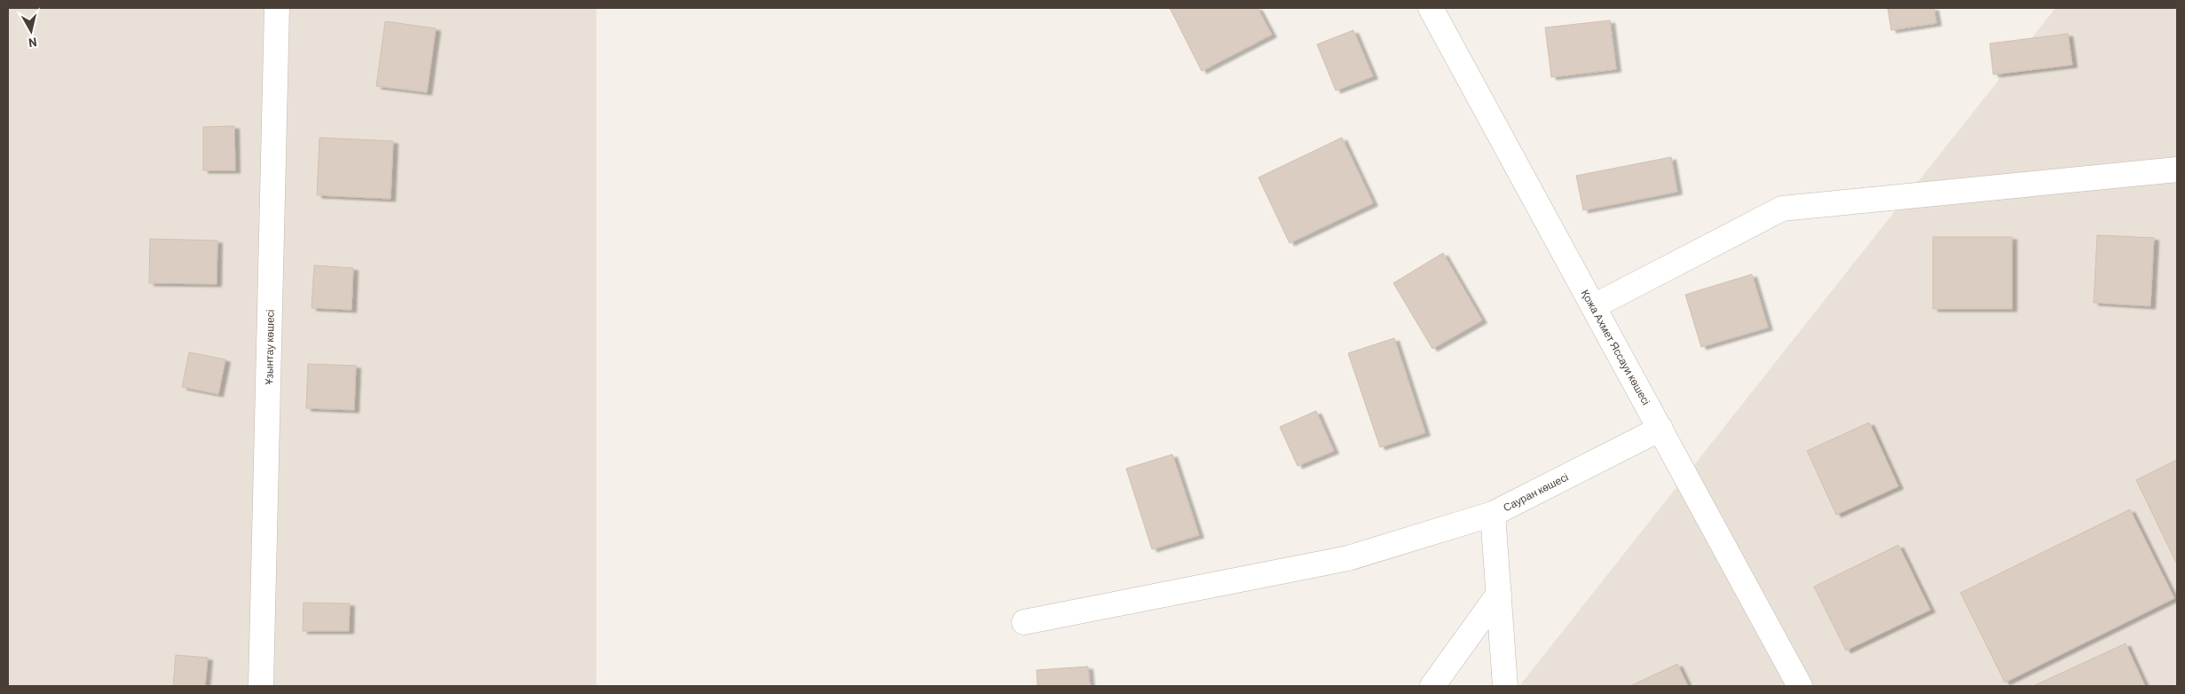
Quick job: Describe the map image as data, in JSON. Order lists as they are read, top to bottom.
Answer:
{
  "streets": {
    "street": ["Ұзынтау көшесі", "Қожа Ахмет Яссауи көшесі", "Сауран көшесі"]
  },
  "crossings": [
    ["Қожа Ахмет Яссауи көшесі", "Сауран көшесі"]
  ],
  "north": "bottom"
}
